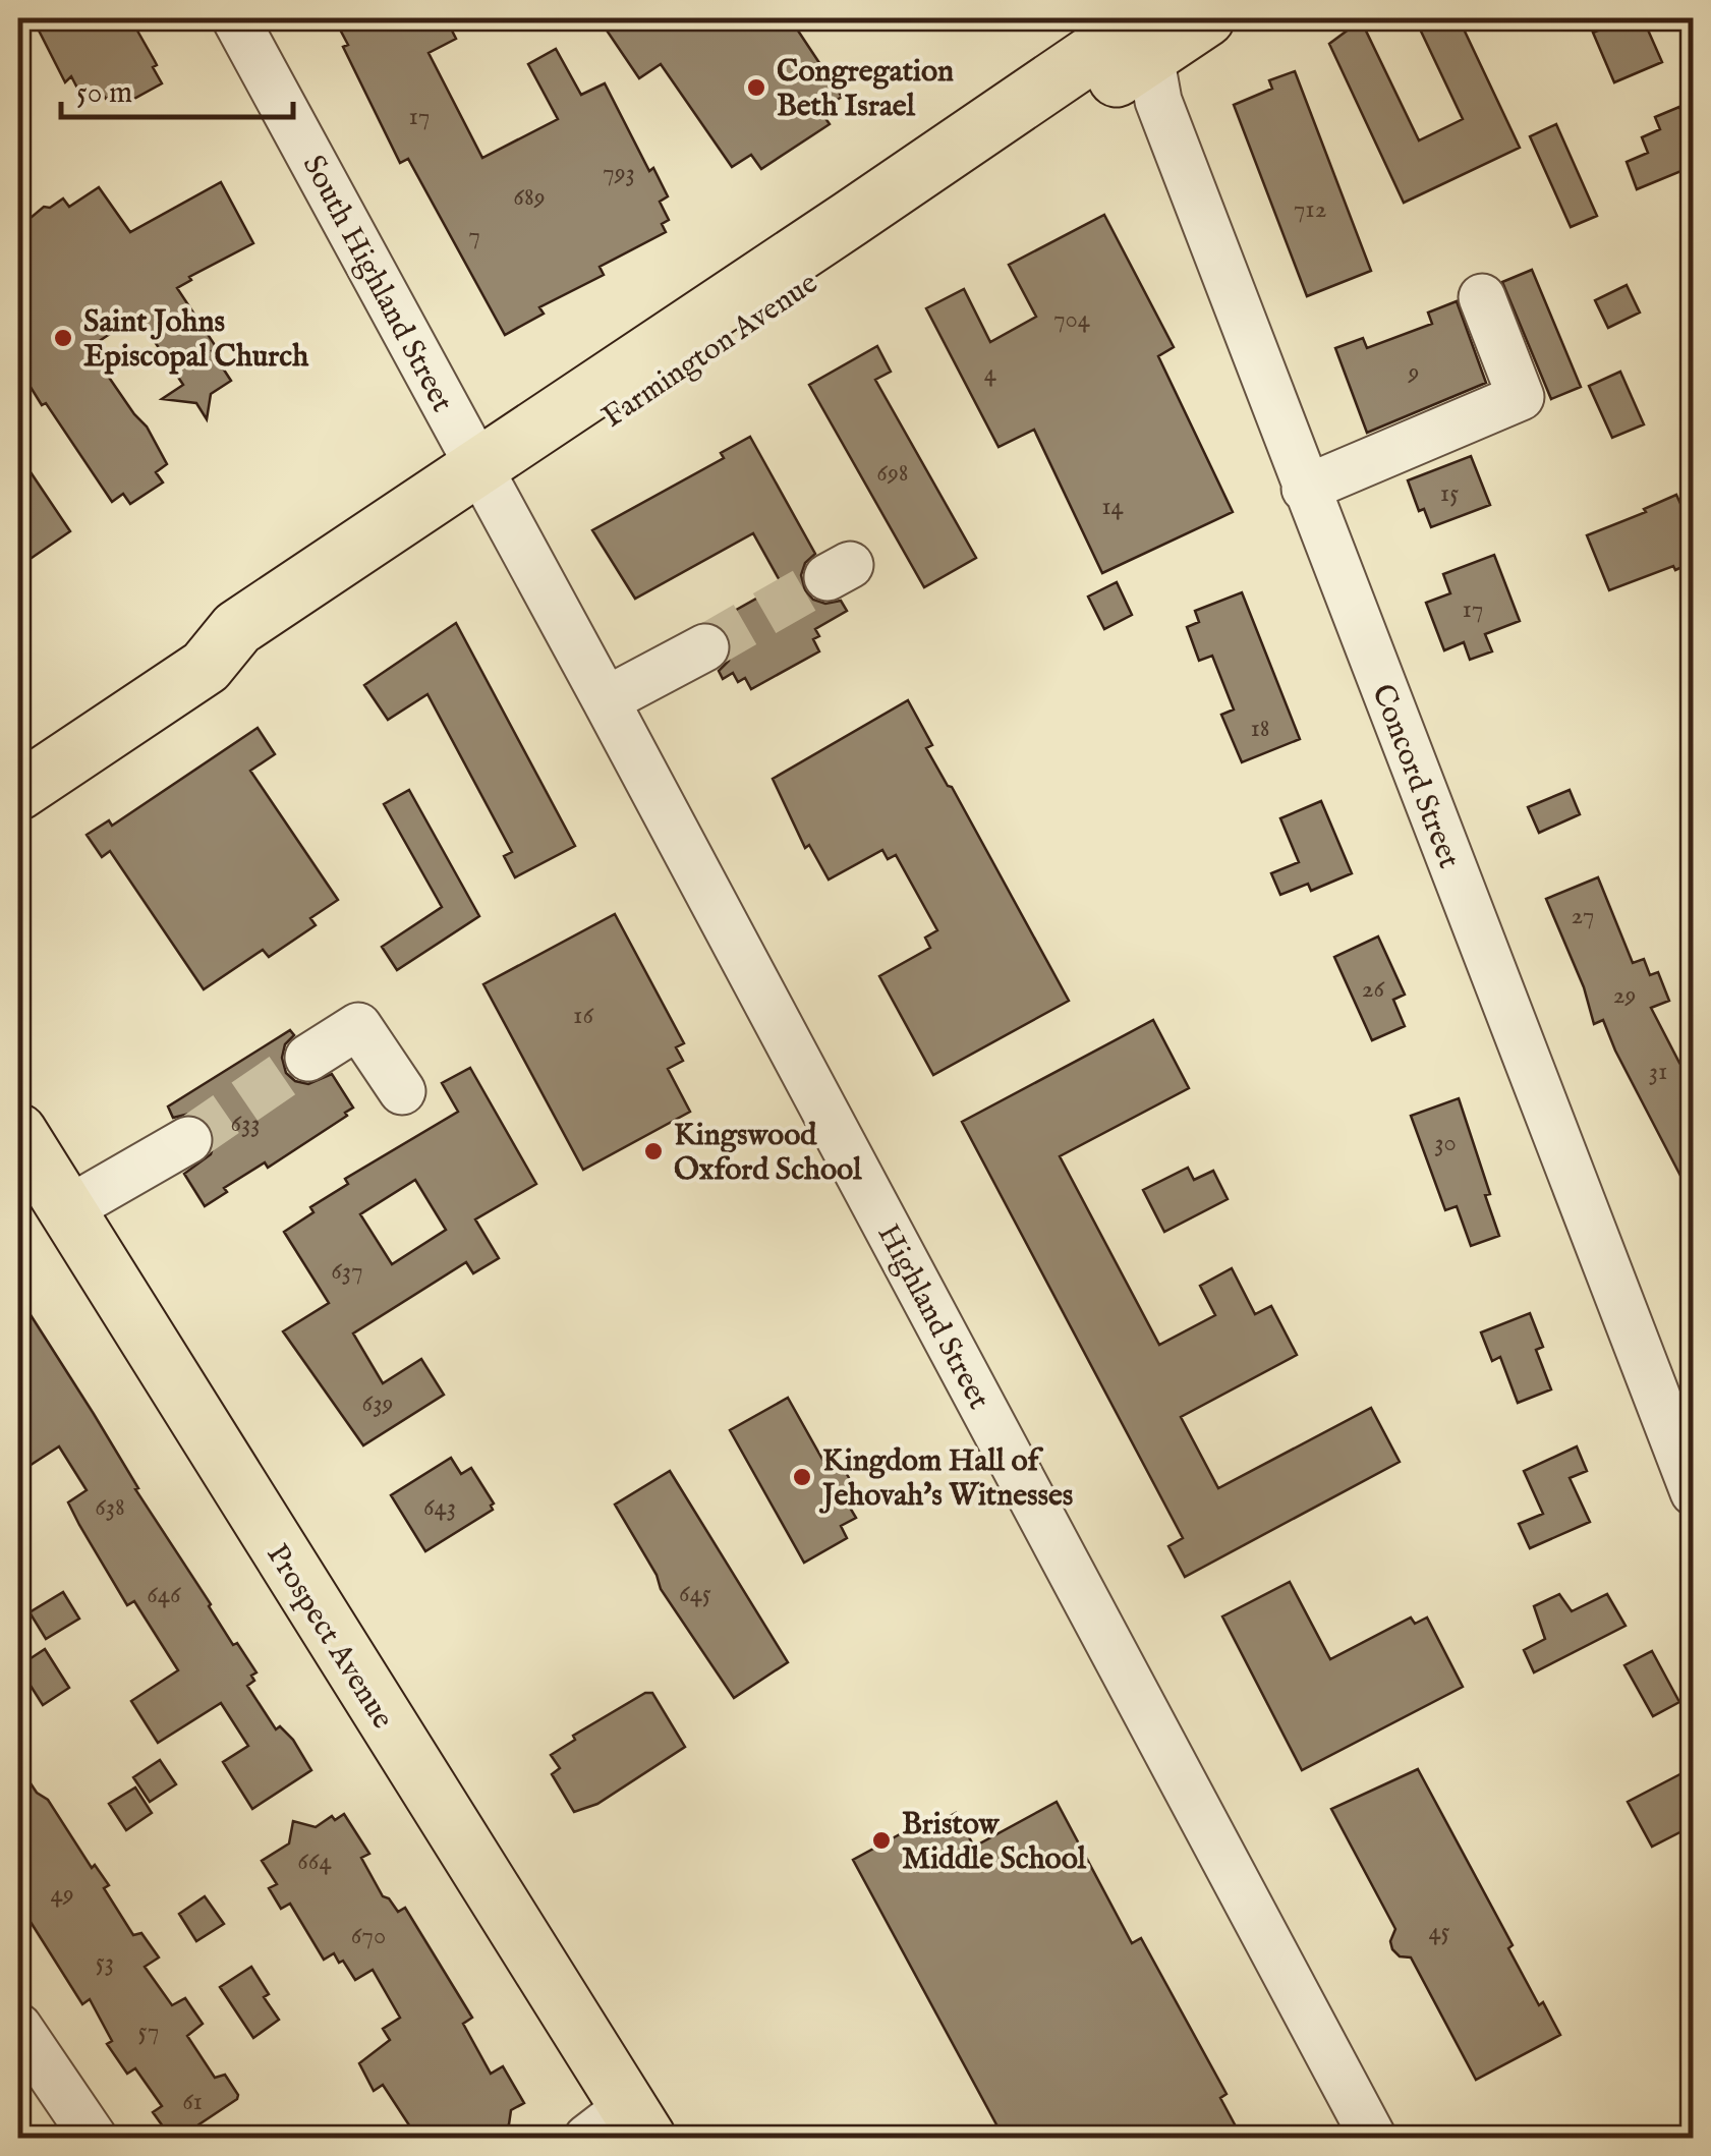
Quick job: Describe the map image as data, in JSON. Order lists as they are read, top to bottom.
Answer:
{
  "streets": {
    "main road": ["Farmington Avenue", "Prospect Avenue"],
    "street": ["South Highland Street", "Concord Street", "Highland Street"]
  },
  "crossings": [
    ["South Highland Street", "Farmington Avenue"],
    ["South Highland Street", "Highland Street"],
    ["Farmington Avenue", "Concord Street"],
    ["Farmington Avenue", "Highland Street"]
  ],
  "places": [
    "Congregation Beth Israel",
    "Saint Johns Episcopal Church",
    "Kingswood Oxford School",
    "Kingdom Hall of Jehovah's Witnesses",
    "Bristow Middle School"
  ],
  "house_numbers": [
    "17",
    "793",
    "689",
    "712",
    "7",
    "704",
    "9",
    "4",
    "698",
    "15",
    "14",
    "17",
    "18",
    "27",
    "26",
    "29",
    "16",
    "31",
    "633",
    "30",
    "637",
    "639",
    "638",
    "643",
    "645",
    "646",
    "664",
    "49",
    "45",
    "670",
    "53",
    "57",
    "61"
  ],
  "scale_bar": "50 m"
}
